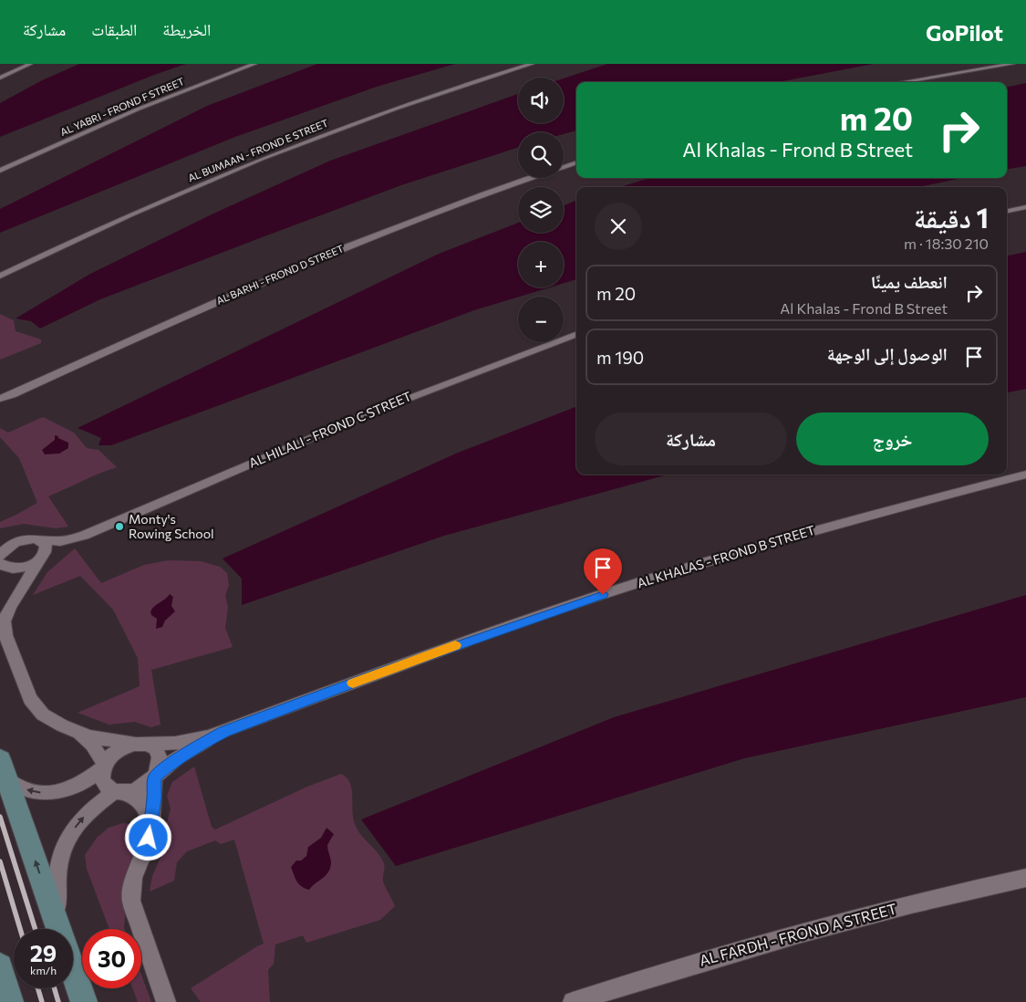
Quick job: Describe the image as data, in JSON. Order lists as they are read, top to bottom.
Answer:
{
  "streets": {
    "street": [
      "AL YABRI - FROND F STREET",
      "AL BUMAAN - FROND E STREET",
      "AL BARHI - FROND D STREET",
      "AL HILALI - FROND C STREET",
      "AL KHALAS - FROND B STREET",
      "AL FARDH - FROND A STREET"
    ]
  },
  "places": ["Monty's Rowing School"],
  "page": {
    "header": "GoPilot",
    "nav": ["الخريطة", "الطبقات", "مشاركة"],
    "map_buttons": ["+", "−"],
    "turn": ["20 m", "Al Khalas - Frond B Street"],
    "heading": ["1 دقيقة", "210 m · 18:30"],
    "list": [
      {
        "name": "انعطف يمينًا",
        "note": "Al Khalas - Frond B Street",
        "value": "20 m"
      },
      {
        "name": "الوصول إلى الوجهة",
        "value": "190 m"
      }
    ],
    "buttons": ["خروج", "مشاركة"],
    "speed": "29 km/h",
    "limit": "30"
  }
}
